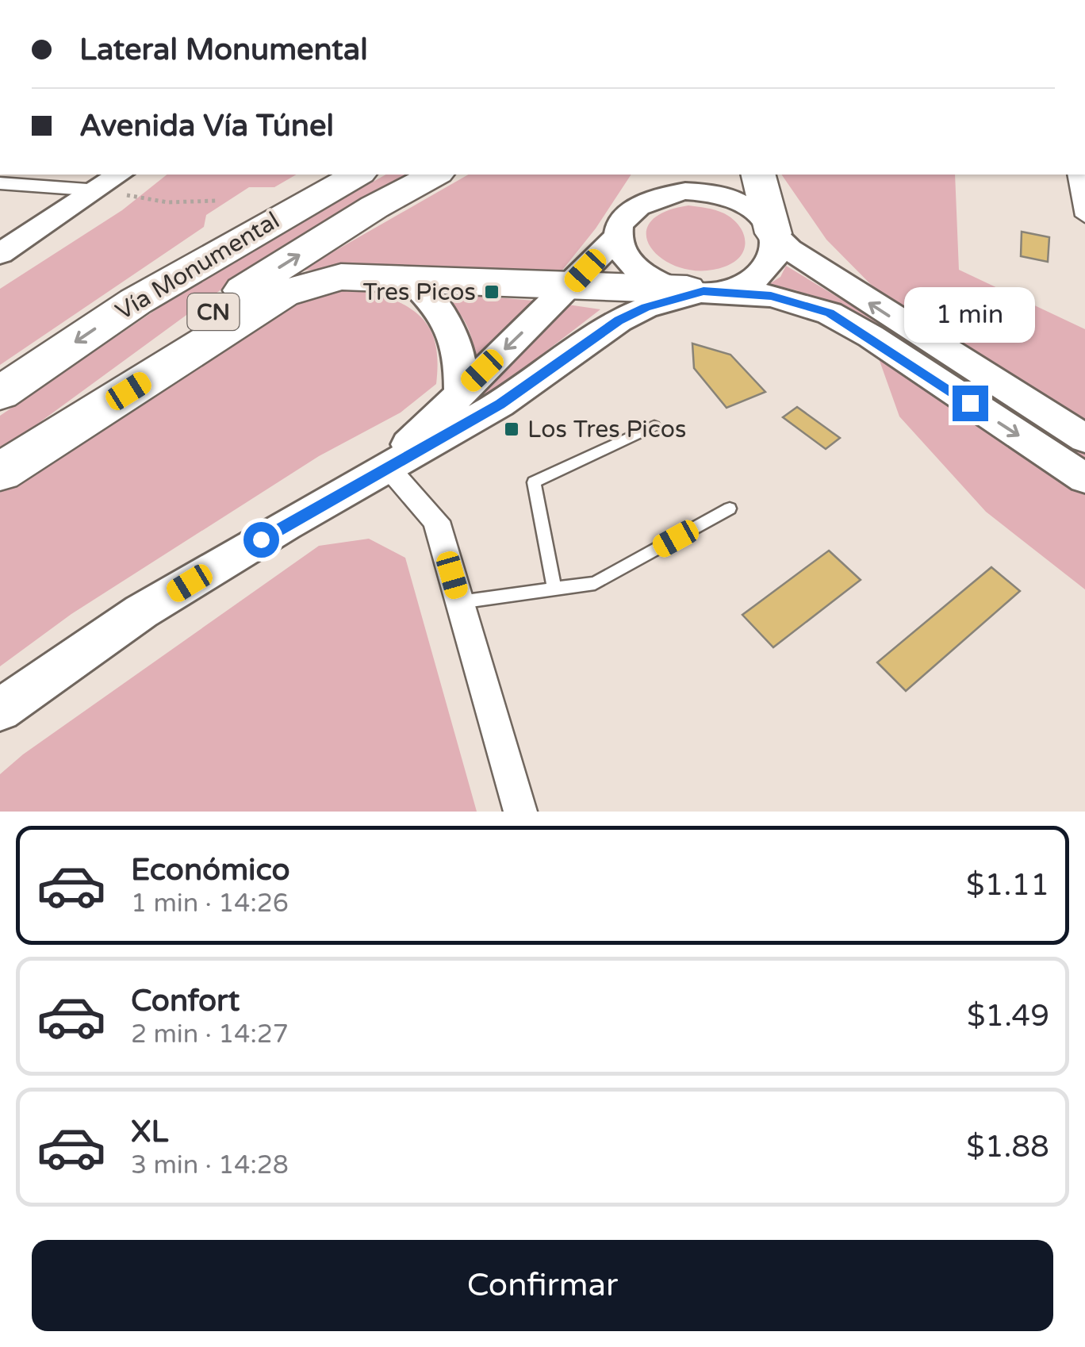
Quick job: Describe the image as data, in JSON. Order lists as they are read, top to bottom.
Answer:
{
  "streets": {
    "highway": ["Vía Monumental", "CN"]
  },
  "places": {
    "transit": ["Tres Picos", "Los Tres Picos"]
  },
  "page": {
    "banner": ["Lateral Monumental", "Avenida Vía Túnel"],
    "bubble": "1 min",
    "list": [
      {
        "name": "Económico",
        "note": "1 min · 14:26",
        "value": "$1.11"
      },
      {
        "name": "Confort",
        "note": "2 min · 14:27",
        "value": "$1.49"
      },
      {
        "name": "XL",
        "note": "3 min · 14:28",
        "value": "$1.88"
      }
    ],
    "buttons": "Confirmar"
  }
}
